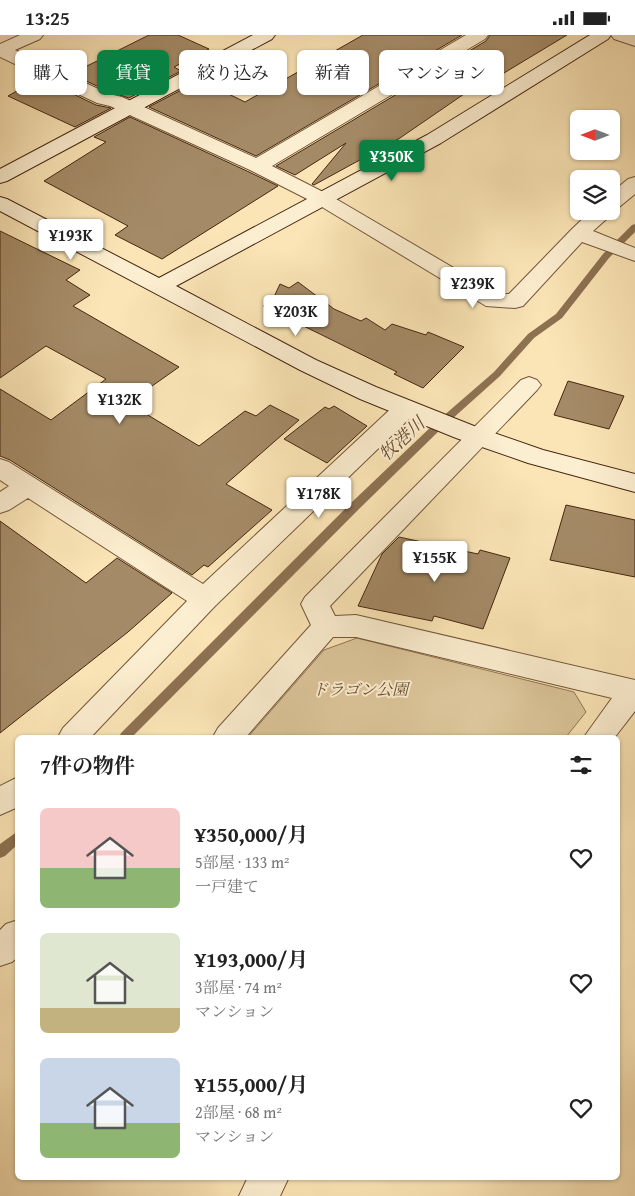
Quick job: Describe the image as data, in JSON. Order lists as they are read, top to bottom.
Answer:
{
  "water": ["牧港川"],
  "parks": ["ドラゴン公園"],
  "north": "left",
  "page": {
    "status": "13:25",
    "chip": [
      "購入",
      "賃貸",
      "絞り込み",
      "新着",
      "マンション"
    ],
    "price": [
      "¥350K",
      "¥193K",
      "¥239K",
      "¥203K",
      "¥132K",
      "¥178K",
      "¥155K"
    ],
    "heading": "7件の物件",
    "list": [
      {
        "name": "¥350,000/月",
        "note": "5部屋 · 133 m² · 一戸建て"
      },
      {
        "name": "¥193,000/月",
        "note": "3部屋 · 74 m² · マンション"
      },
      {
        "name": "¥155,000/月",
        "note": "2部屋 · 68 m² · マンション"
      }
    ]
  }
}
